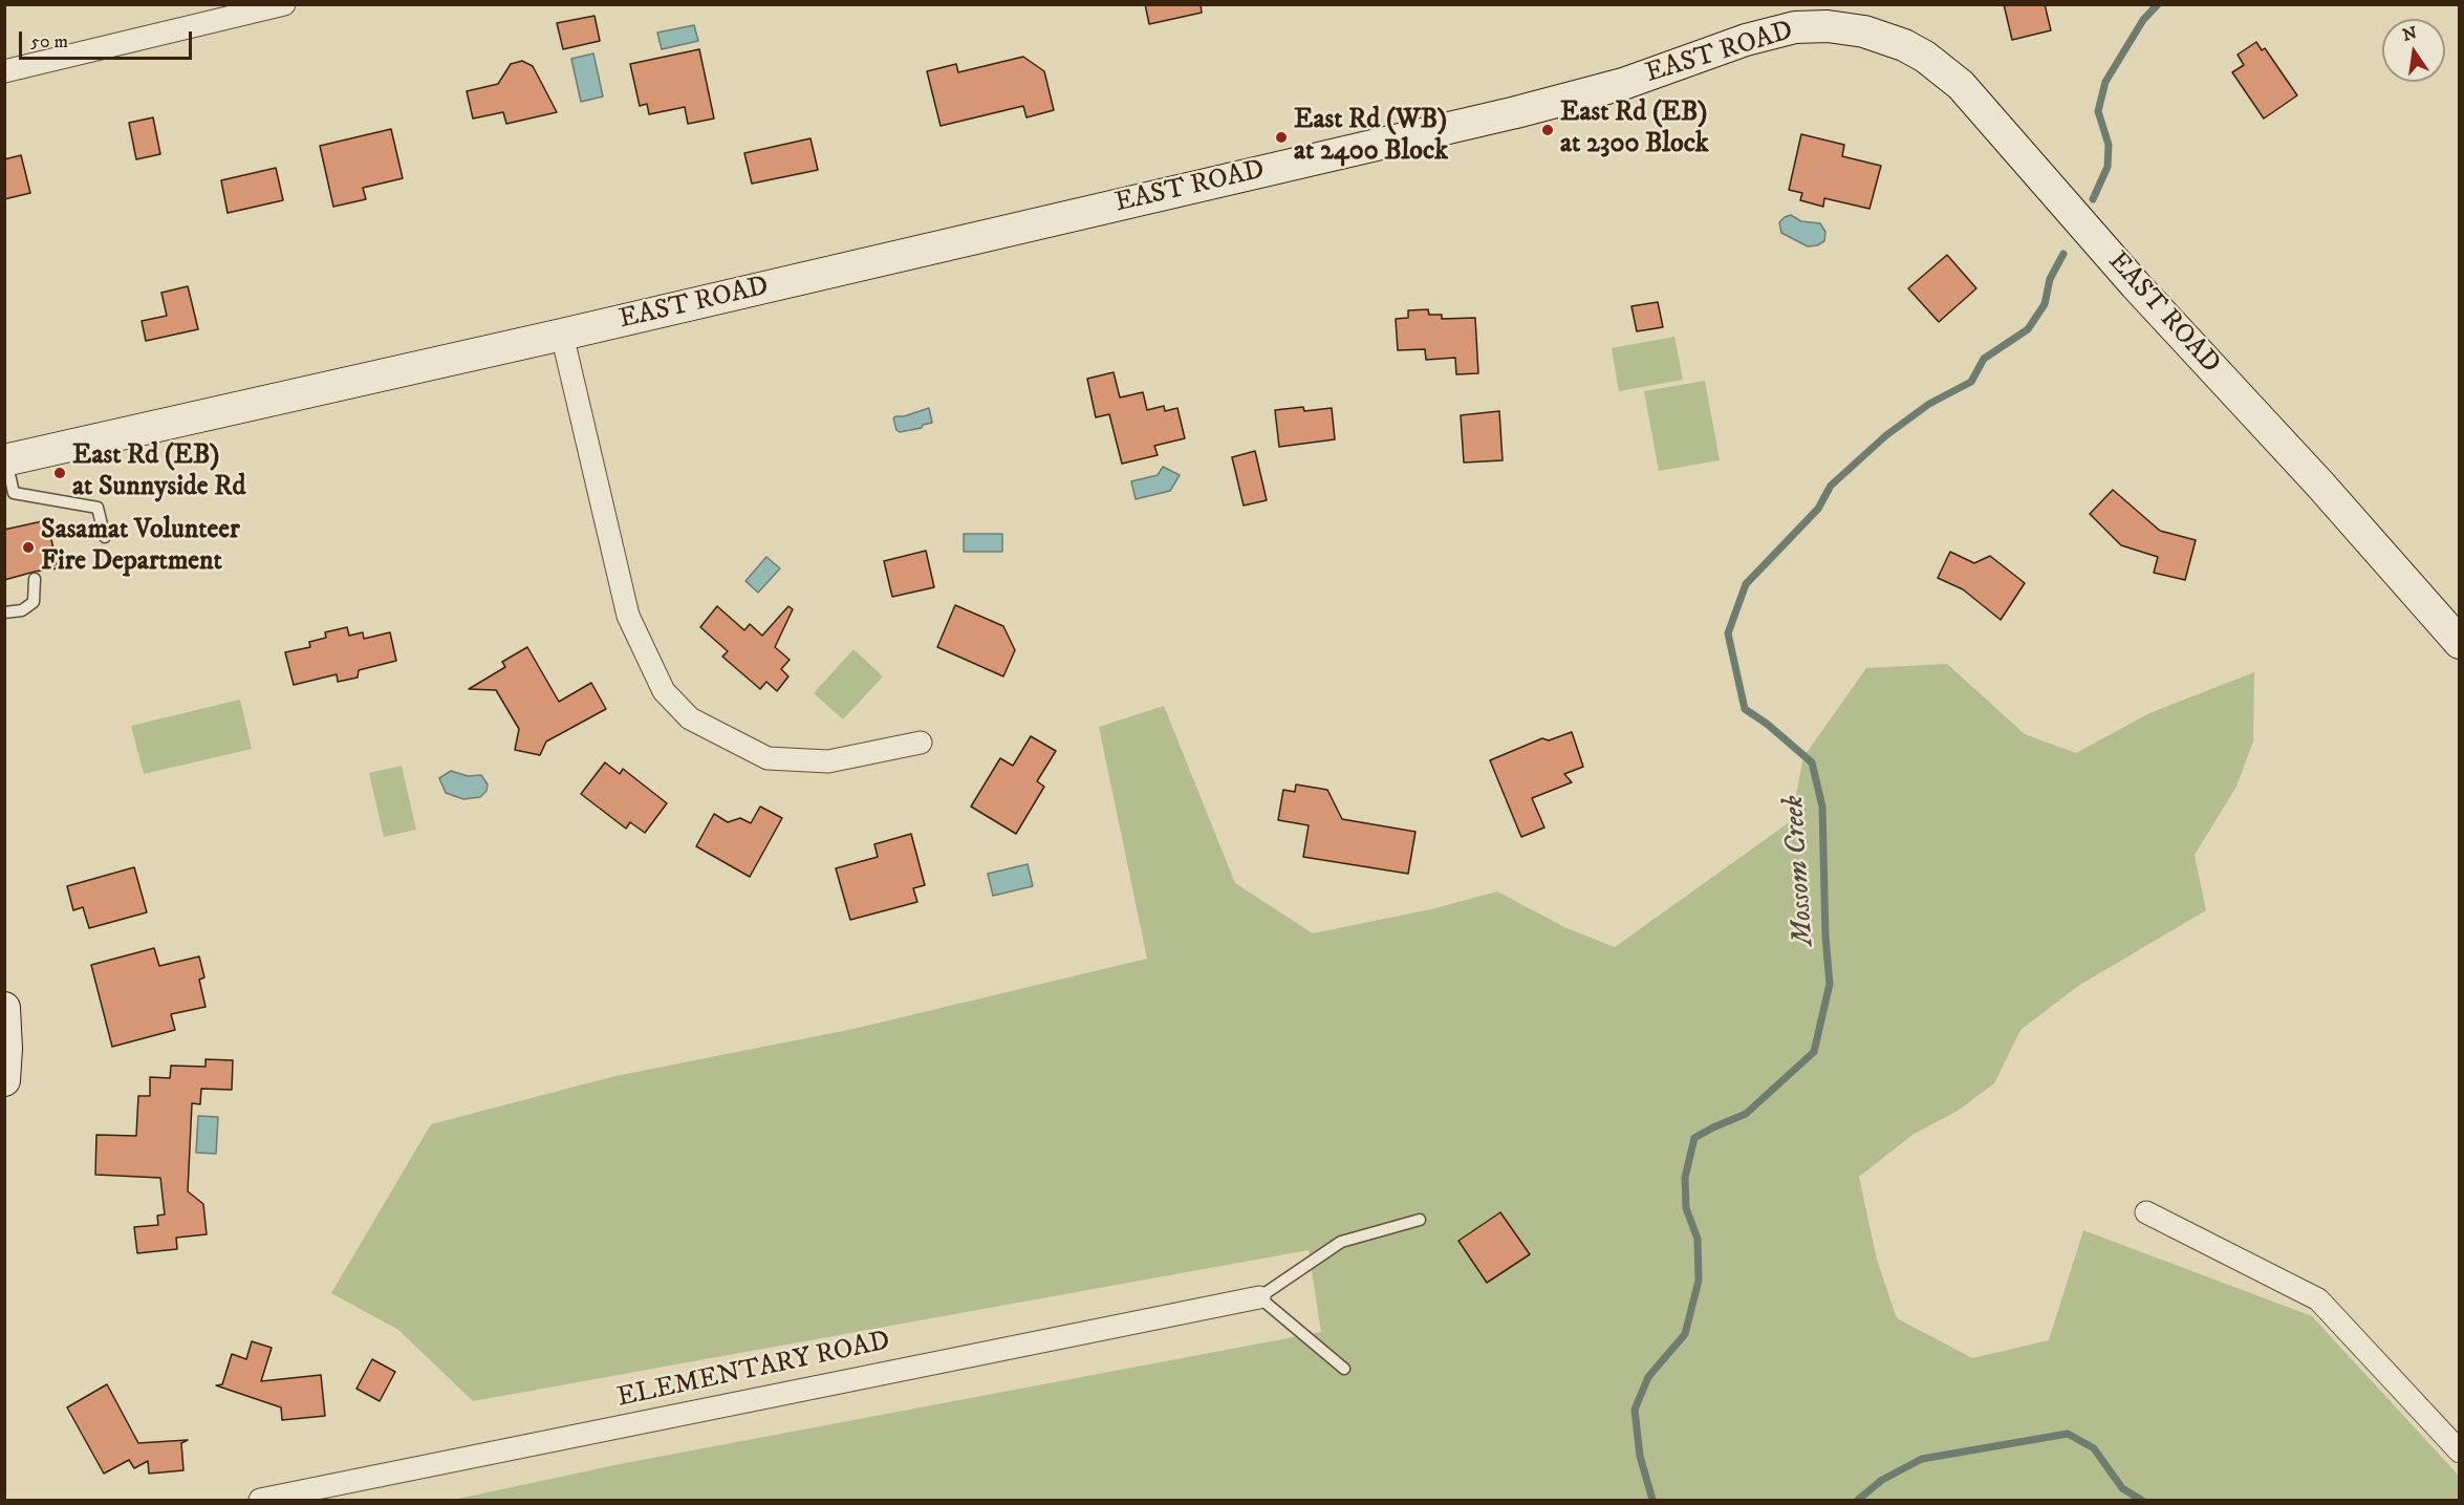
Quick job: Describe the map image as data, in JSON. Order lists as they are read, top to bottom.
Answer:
{
  "streets": {
    "main road": ["EAST ROAD"],
    "street": ["ELEMENTARY ROAD"]
  },
  "water": ["Mossom Creek"],
  "places": [
    "East Rd (EB) at 2300 Block",
    "East Rd (WB) at 2400 Block",
    "East Rd (EB) at Sunnyside Rd",
    "Sasamat Volunteer Fire Department"
  ],
  "scale_bar": "50 m",
  "north": "top"
}
